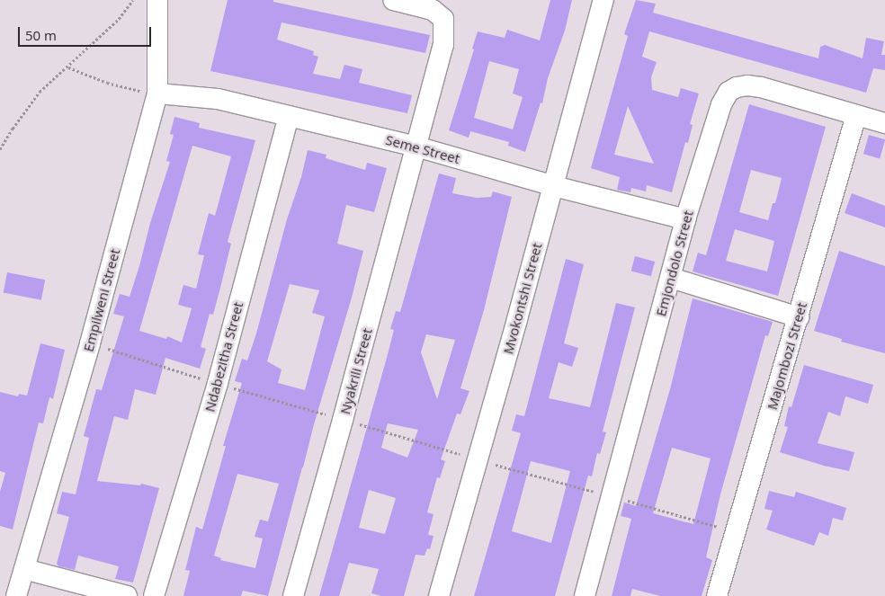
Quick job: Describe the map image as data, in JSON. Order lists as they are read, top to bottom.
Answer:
{
  "streets": {
    "street": [
      "Seme Street",
      "Emjondolo Street",
      "Mvokontshi Street",
      "Empilweni Street",
      "Majombozi Street",
      "Ndabezitha Street",
      "Nyakrili Street"
    ]
  },
  "crossings": [
    ["Seme Street", "Emjondolo Street"],
    ["Seme Street", "Mvokontshi Street"],
    ["Seme Street", "Empilweni Street"],
    ["Seme Street", "Ndabezitha Street"],
    ["Seme Street", "Nyakrili Street"],
    ["Emjondolo Street", "Majombozi Street"]
  ],
  "scale_bar": "50 m"
}
